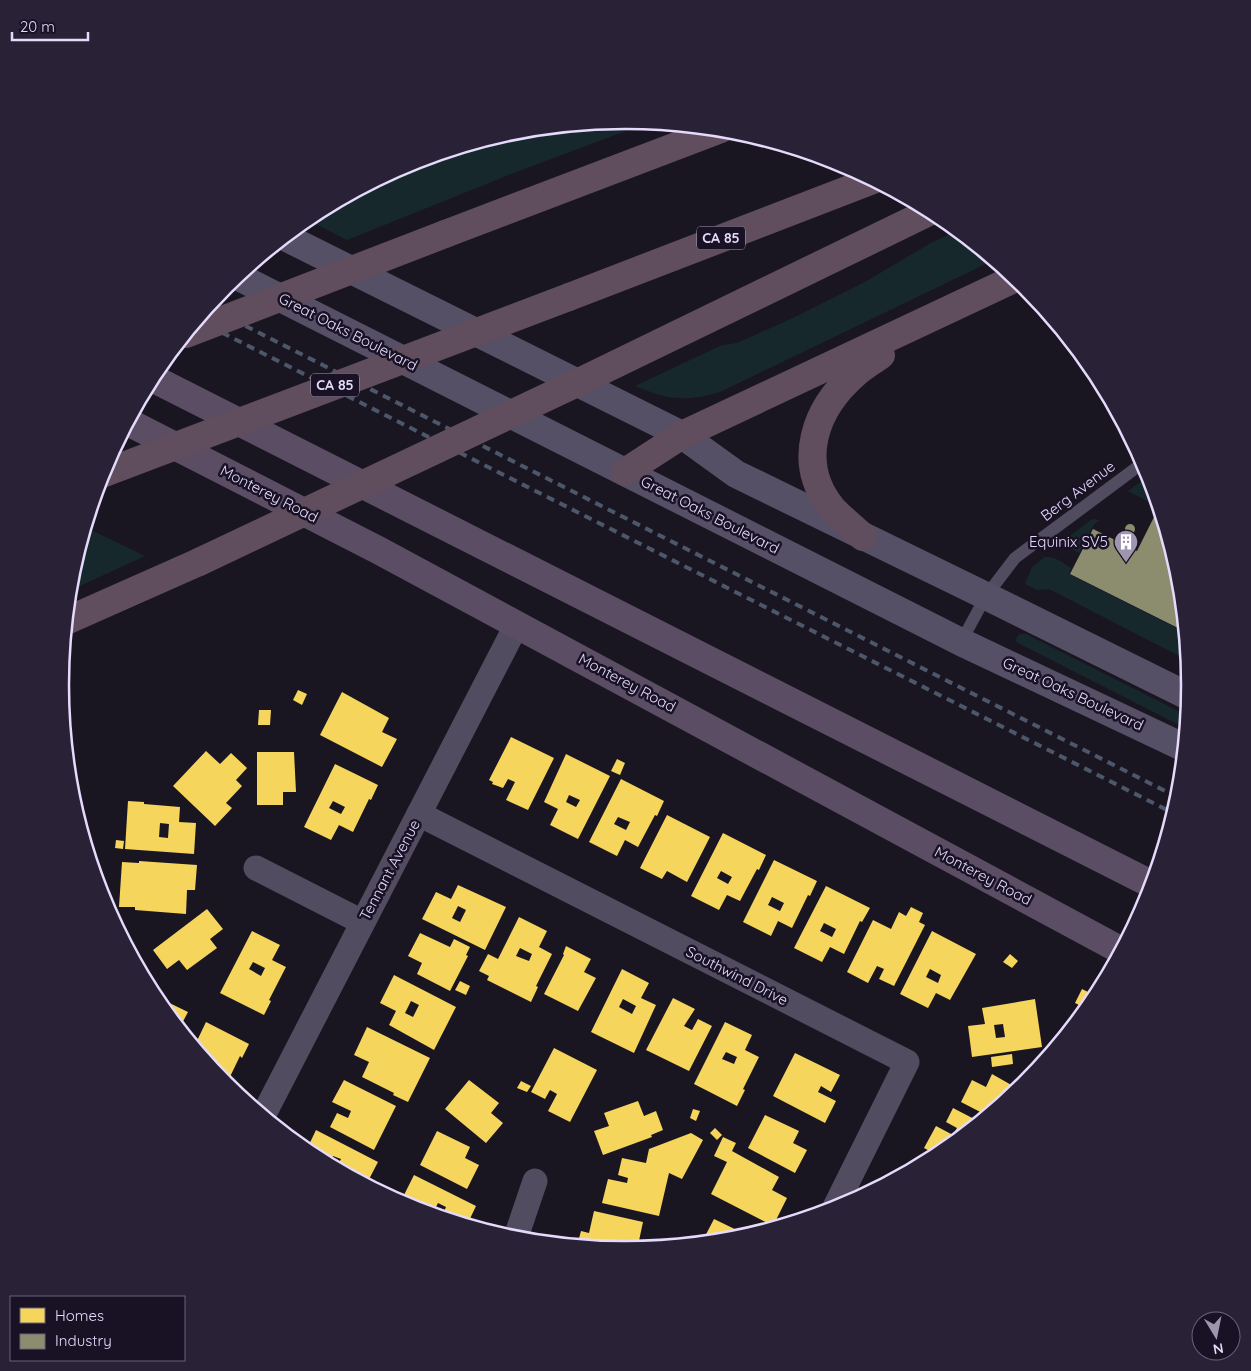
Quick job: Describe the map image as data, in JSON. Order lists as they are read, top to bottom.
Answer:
{
  "streets": {
    "highway": ["CA 85"],
    "main road": ["Great Oaks Boulevard", "Monterey Road"],
    "street": ["Tennant Avenue", "Southwind Drive"],
    "lane": ["Berg Avenue"]
  },
  "crossings": [
    ["Great Oaks Boulevard", "Berg Avenue"],
    ["Monterey Road", "Tennant Avenue"],
    ["Tennant Avenue", "Southwind Drive"]
  ],
  "places": {
    "building": ["Equinix SV5"]
  },
  "legend": ["Homes", "Industry"],
  "scale_bar": "20 m",
  "north": "bottom"
}
